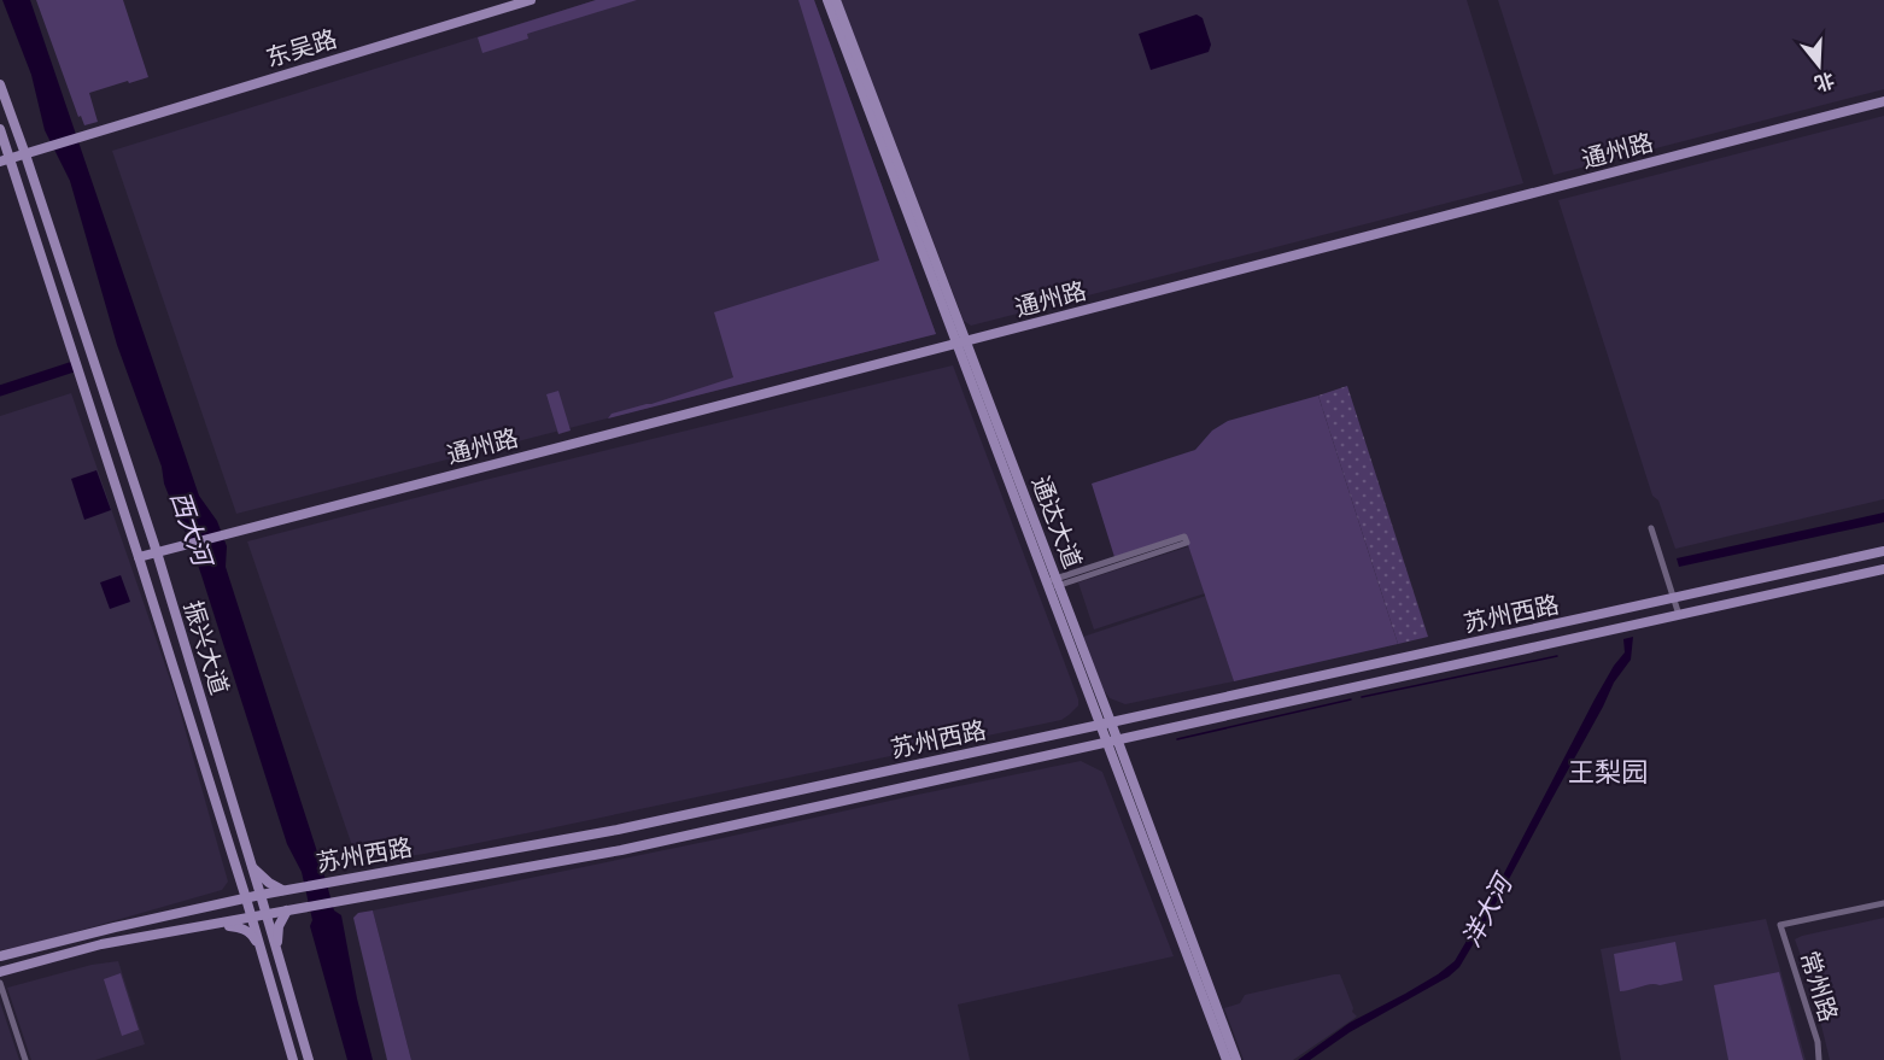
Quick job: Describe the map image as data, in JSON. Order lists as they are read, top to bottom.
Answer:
{
  "streets": {
    "main road": [
      "东吴路",
      "通州路",
      "通达大道",
      "苏州西路",
      "振兴大道"
    ],
    "street": ["常州路"]
  },
  "crossings": [
    ["东吴路", "振兴大道"],
    ["通州路", "通达大道"],
    ["通州路", "振兴大道"],
    ["通达大道", "苏州西路"],
    ["苏州西路", "振兴大道"]
  ],
  "districts": ["王梨园"],
  "water": ["西大河", "洋大河"],
  "north": "bottom"
}
